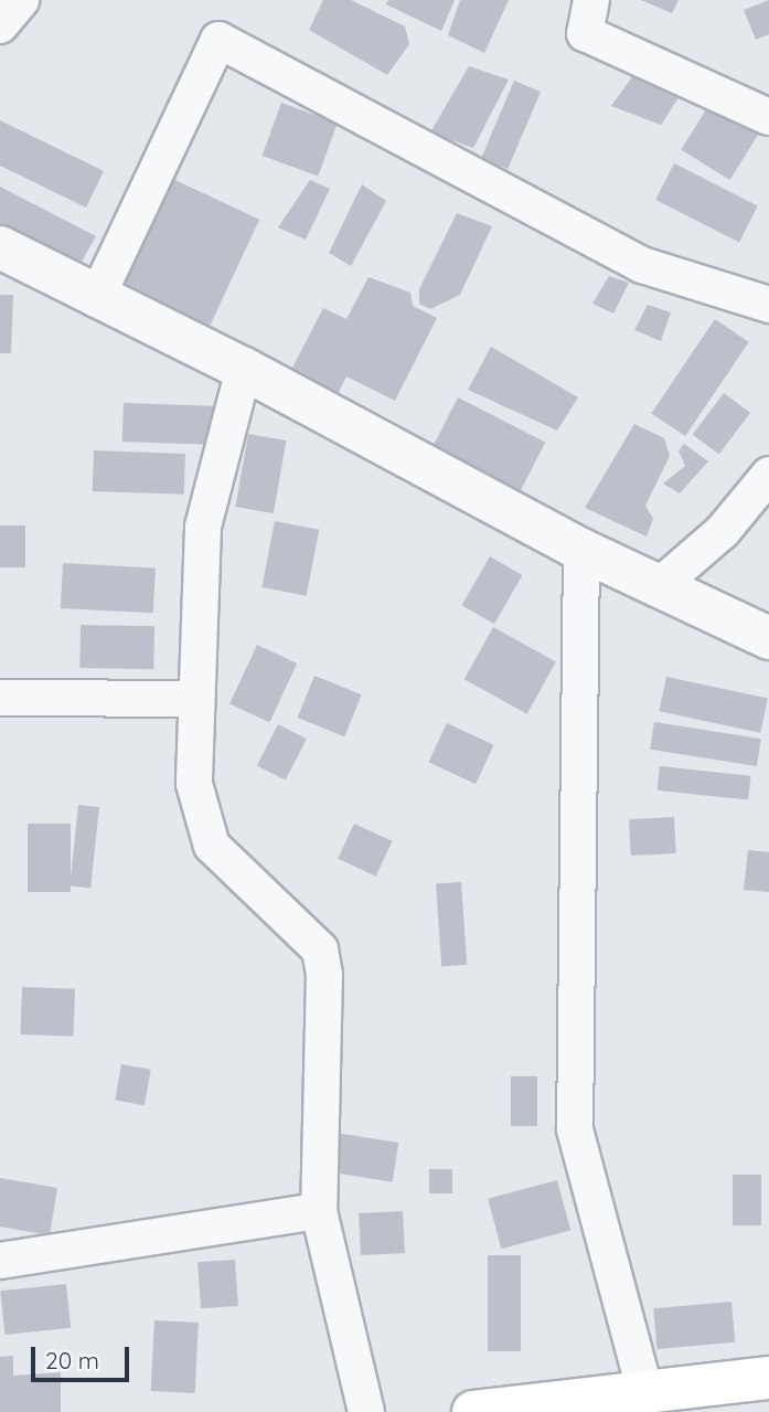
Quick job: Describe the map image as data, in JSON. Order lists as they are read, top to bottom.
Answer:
{
  "scale_bar": "20 m"
}
